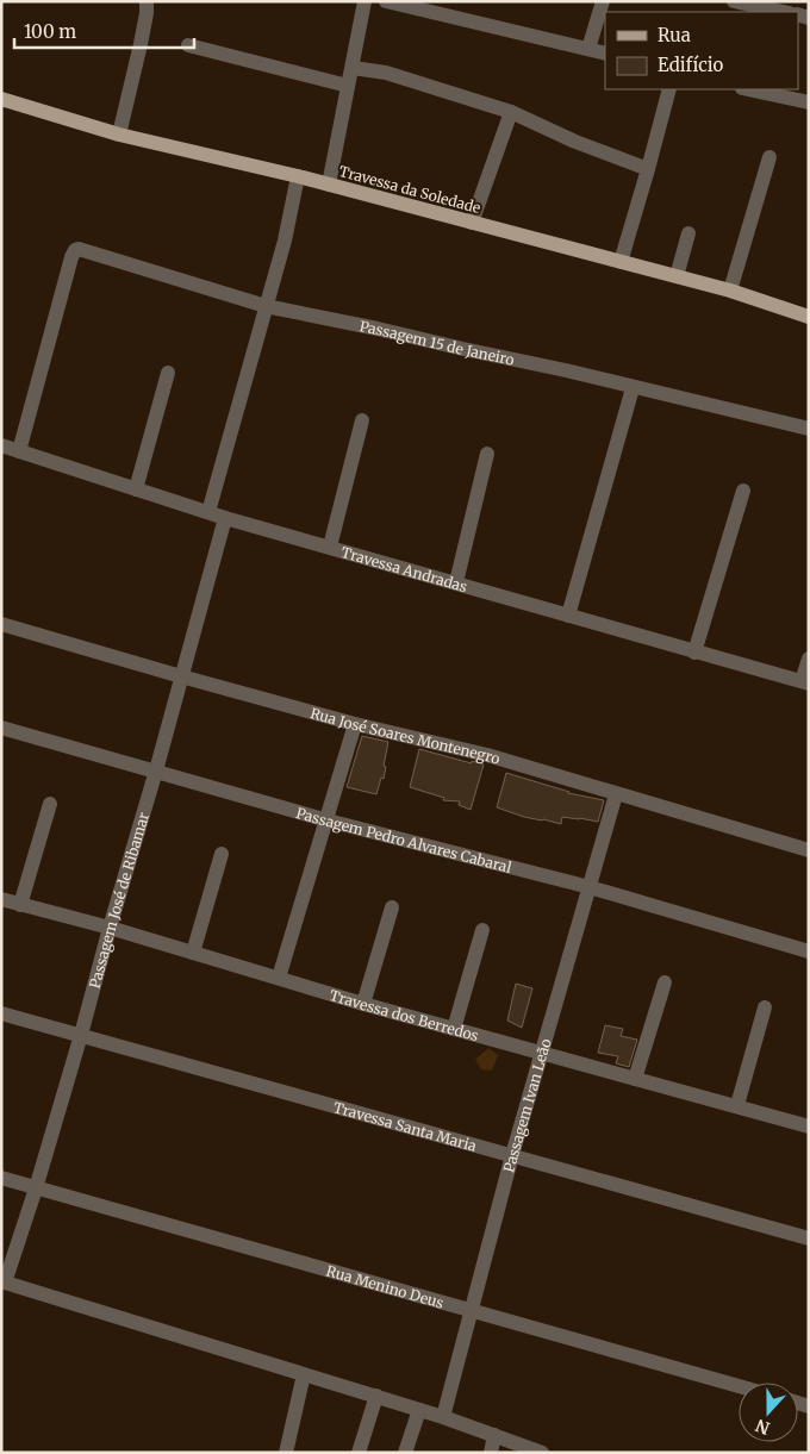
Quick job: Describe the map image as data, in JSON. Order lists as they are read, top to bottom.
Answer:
{
  "streets": {
    "main road": ["Travessa da Soledade"],
    "street": [
      "Passagem 15 de Janeiro",
      "Travessa Andradas",
      "Rua José Soares Montenegro",
      "Passagem Pedro Alvares Cabaral",
      "Passagem José de Ribamar",
      "Travessa dos Berredos",
      "Passagem Ivan Leão",
      "Travessa Santa Maria",
      "Rua Menino Deus"
    ]
  },
  "crossings": [
    ["Passagem 15 de Janeiro", "Travessa Andradas"],
    ["Travessa Andradas", "Passagem José de Ribamar"],
    ["Rua José Soares Montenegro", "Passagem José de Ribamar"],
    ["Rua José Soares Montenegro", "Passagem Ivan Leão"],
    ["Passagem Pedro Alvares Cabaral", "Passagem José de Ribamar"],
    ["Passagem Pedro Alvares Cabaral", "Passagem Ivan Leão"],
    ["Passagem José de Ribamar", "Travessa dos Berredos"],
    ["Passagem José de Ribamar", "Travessa Santa Maria"],
    ["Passagem José de Ribamar", "Rua Menino Deus"],
    ["Travessa dos Berredos", "Passagem Ivan Leão"],
    ["Passagem Ivan Leão", "Travessa Santa Maria"],
    ["Passagem Ivan Leão", "Rua Menino Deus"]
  ],
  "legend": ["Rua", "Edifício"],
  "scale_bar": "100 m",
  "north": "bottom"
}
